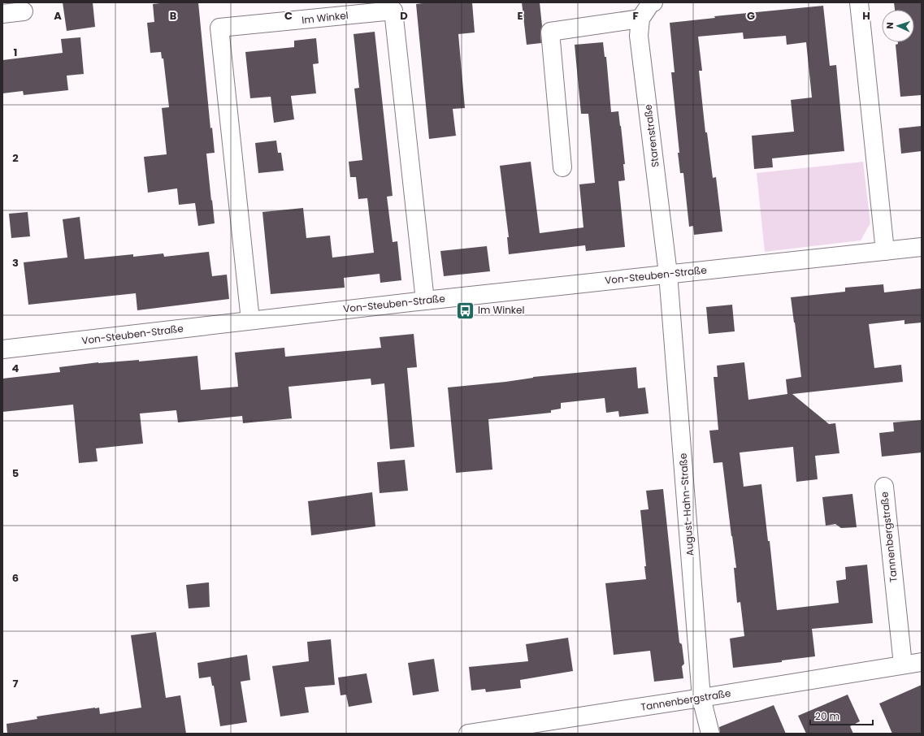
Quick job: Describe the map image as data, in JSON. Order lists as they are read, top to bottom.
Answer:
{
  "streets": {
    "street": [
      "Im Winkel",
      "Starenstraße",
      "Von-Steuben-Straße",
      "August-Hahn-Straße",
      "Tannenbergstraße"
    ]
  },
  "crossings": [
    ["Im Winkel", "Von-Steuben-Straße"],
    ["Starenstraße", "Von-Steuben-Straße"],
    ["Starenstraße", "August-Hahn-Straße"],
    ["Von-Steuben-Straße", "August-Hahn-Straße"],
    ["August-Hahn-Straße", "Tannenbergstraße"]
  ],
  "places": {
    "bus stop": ["Im Winkel"]
  },
  "scale_bar": "20 m",
  "north": "left",
  "grid": {
    "columns": [
      "A",
      "B",
      "C",
      "D",
      "E",
      "F",
      "G",
      "H"
    ],
    "rows": [
      "1",
      "2",
      "3",
      "4",
      "5",
      "6",
      "7"
    ]
  }
}
